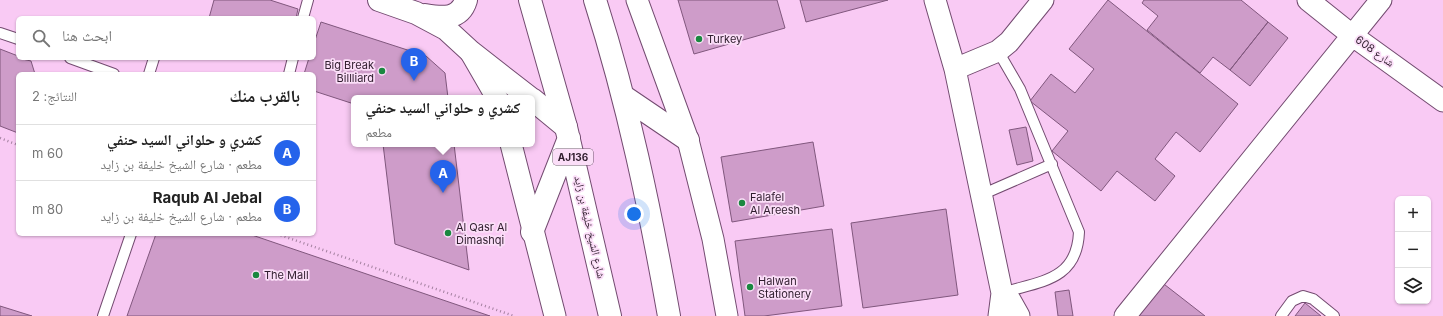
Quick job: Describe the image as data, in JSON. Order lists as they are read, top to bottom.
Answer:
{
  "streets": {
    "main road": ["AJ136", "شارع الشيخ خليفة بن زايد"],
    "street": ["شارع 608"]
  },
  "places": [
    "Turkey",
    "Big Break Billliard",
    "Falafel Al Areesh",
    "Al Qasr Al Dimashqi",
    "The Mall",
    "Halwan Stationery"
  ],
  "page": {
    "search": "ابحث هنا",
    "pins": ["B", "A"],
    "heading": ["بالقرب منك", "النتائج: 2"],
    "popup": ["كشري و حلواني السيد حنفي", "مطعم"],
    "list": [
      {
        "mark": "A",
        "name": "كشري و حلواني السيد حنفي",
        "note": "مطعم · شارع الشيخ خليفة بن زايد",
        "value": "60 m"
      },
      {
        "mark": "B",
        "name": "Raqub Al Jebal",
        "note": "مطعم · شارع الشيخ خليفة بن زايد",
        "value": "80 m"
      }
    ],
    "map_buttons": ["+", "−"]
  }
}
